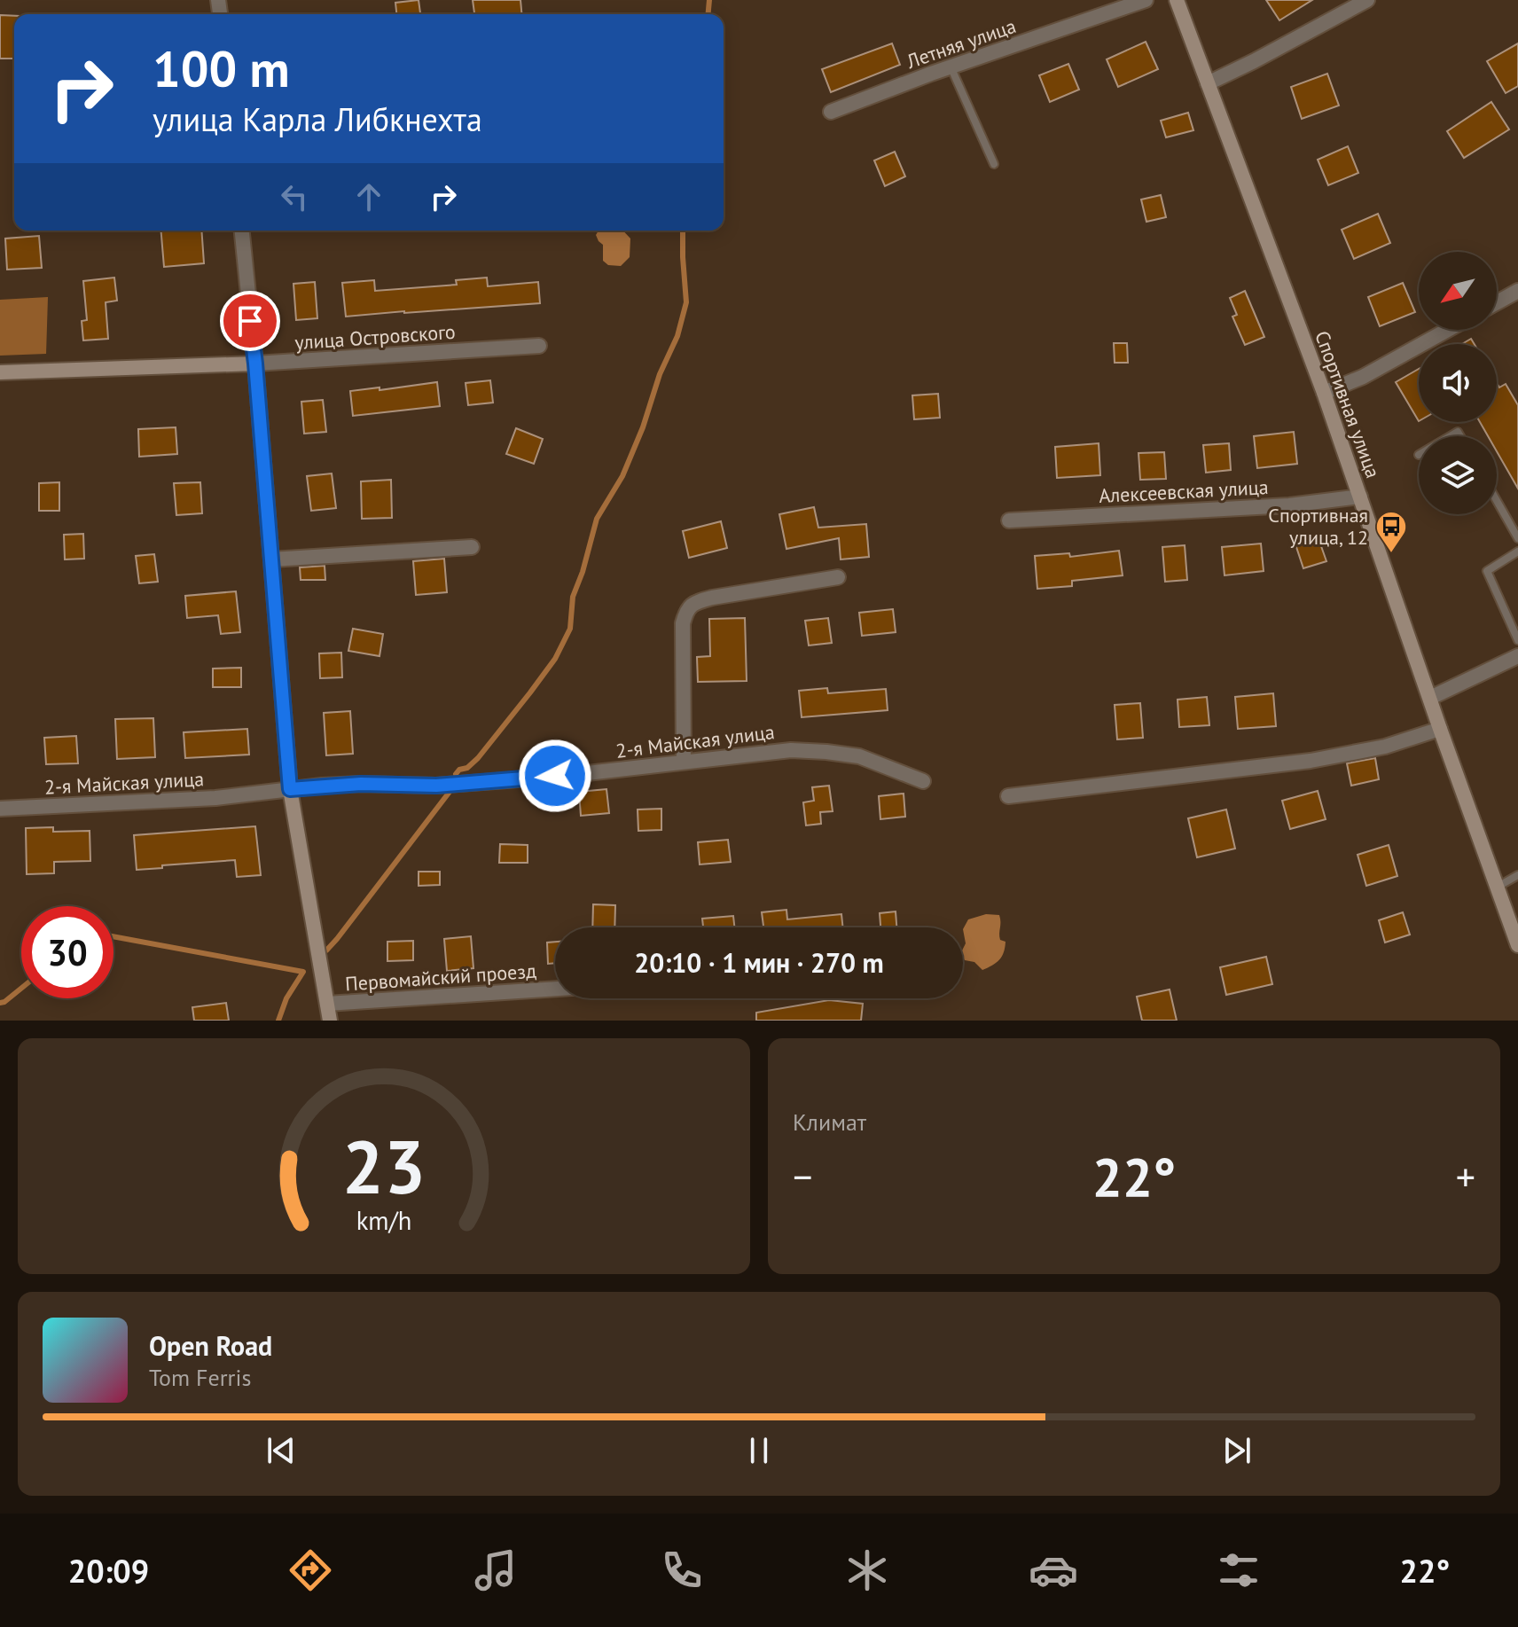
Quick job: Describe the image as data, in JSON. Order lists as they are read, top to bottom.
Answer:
{
  "streets": {
    "street": [
      "Летняя улица",
      "улица Островского",
      "Спортивная улица",
      "Алексеевская улица",
      "2-я Майская улица",
      "Первомайский проезд"
    ]
  },
  "crossings": [
    ["Спортивная улица", "Алексеевская улица"]
  ],
  "places": {
    "bus stop": ["Спортивная улица, 12"]
  },
  "north": "bottom left",
  "page": {
    "turn": ["100 m", "улица Карла Либкнехта"],
    "limit": "30",
    "trip": "20:10 · 1 мин · 270 m",
    "tile": "Климат",
    "heat": ["−", "22°", "+"],
    "song": ["Open Road", "Tom Ferris"],
    "tabs": ["20:09", "22°"],
    "gauge": ["23", "km/h"]
  }
}
